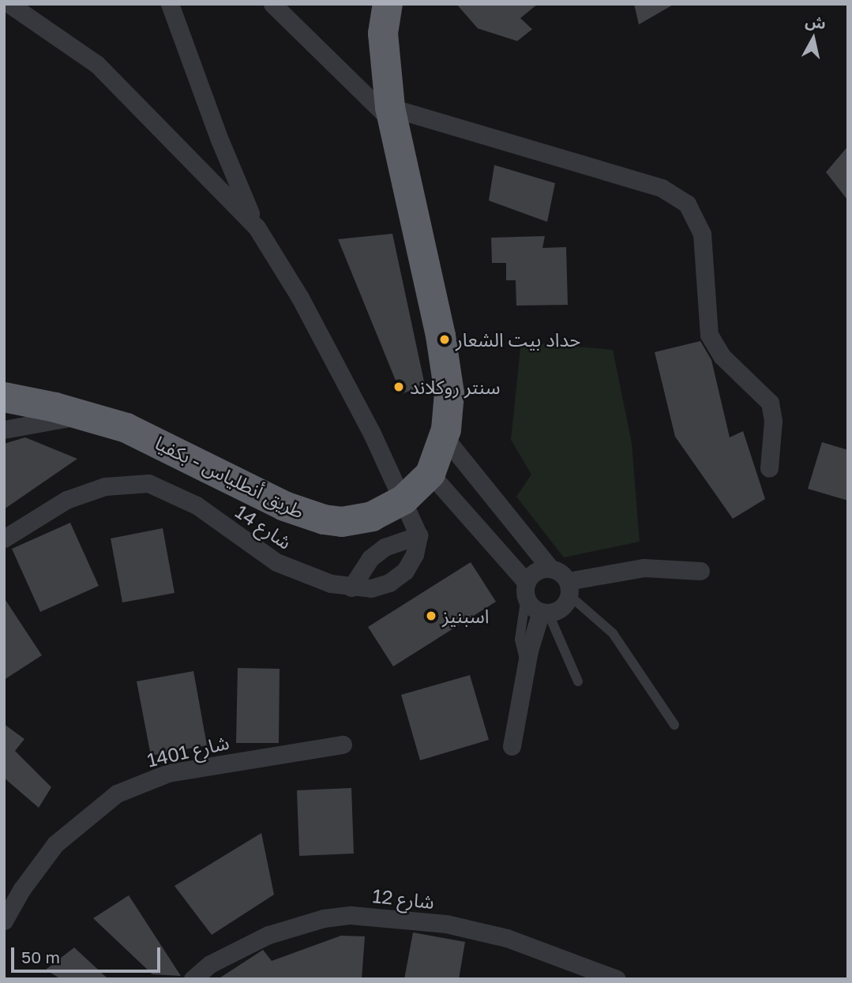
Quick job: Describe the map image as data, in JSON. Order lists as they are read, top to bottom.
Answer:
{
  "streets": {
    "highway": ["طريق أنطلياس - بكفيا"],
    "street": ["شارع 14", "شارع 1401", "شارع 12"]
  },
  "places": ["حداد بيت الشعار", "سنتر روكلاند", "اسبنيز"],
  "scale_bar": "50 m",
  "north": "top"
}
